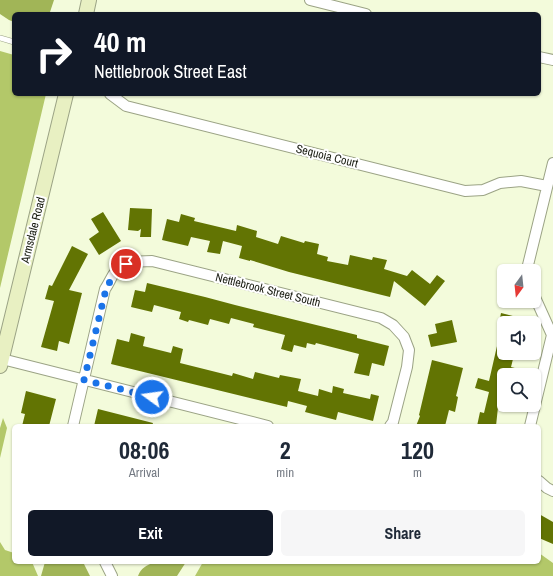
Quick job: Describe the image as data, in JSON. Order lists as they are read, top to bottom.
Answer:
{
  "streets": {
    "street": ["Sequoia Court", "Armsdale Road", "Nettlebrook Street South"]
  },
  "north": "bottom",
  "page": {
    "turn": ["40 m", "Nettlebrook Street East"],
    "eta": [
      "08:06",
      "Arrival",
      "2",
      "min",
      "120",
      "m"
    ],
    "buttons": ["Exit", "Share"]
  }
}
